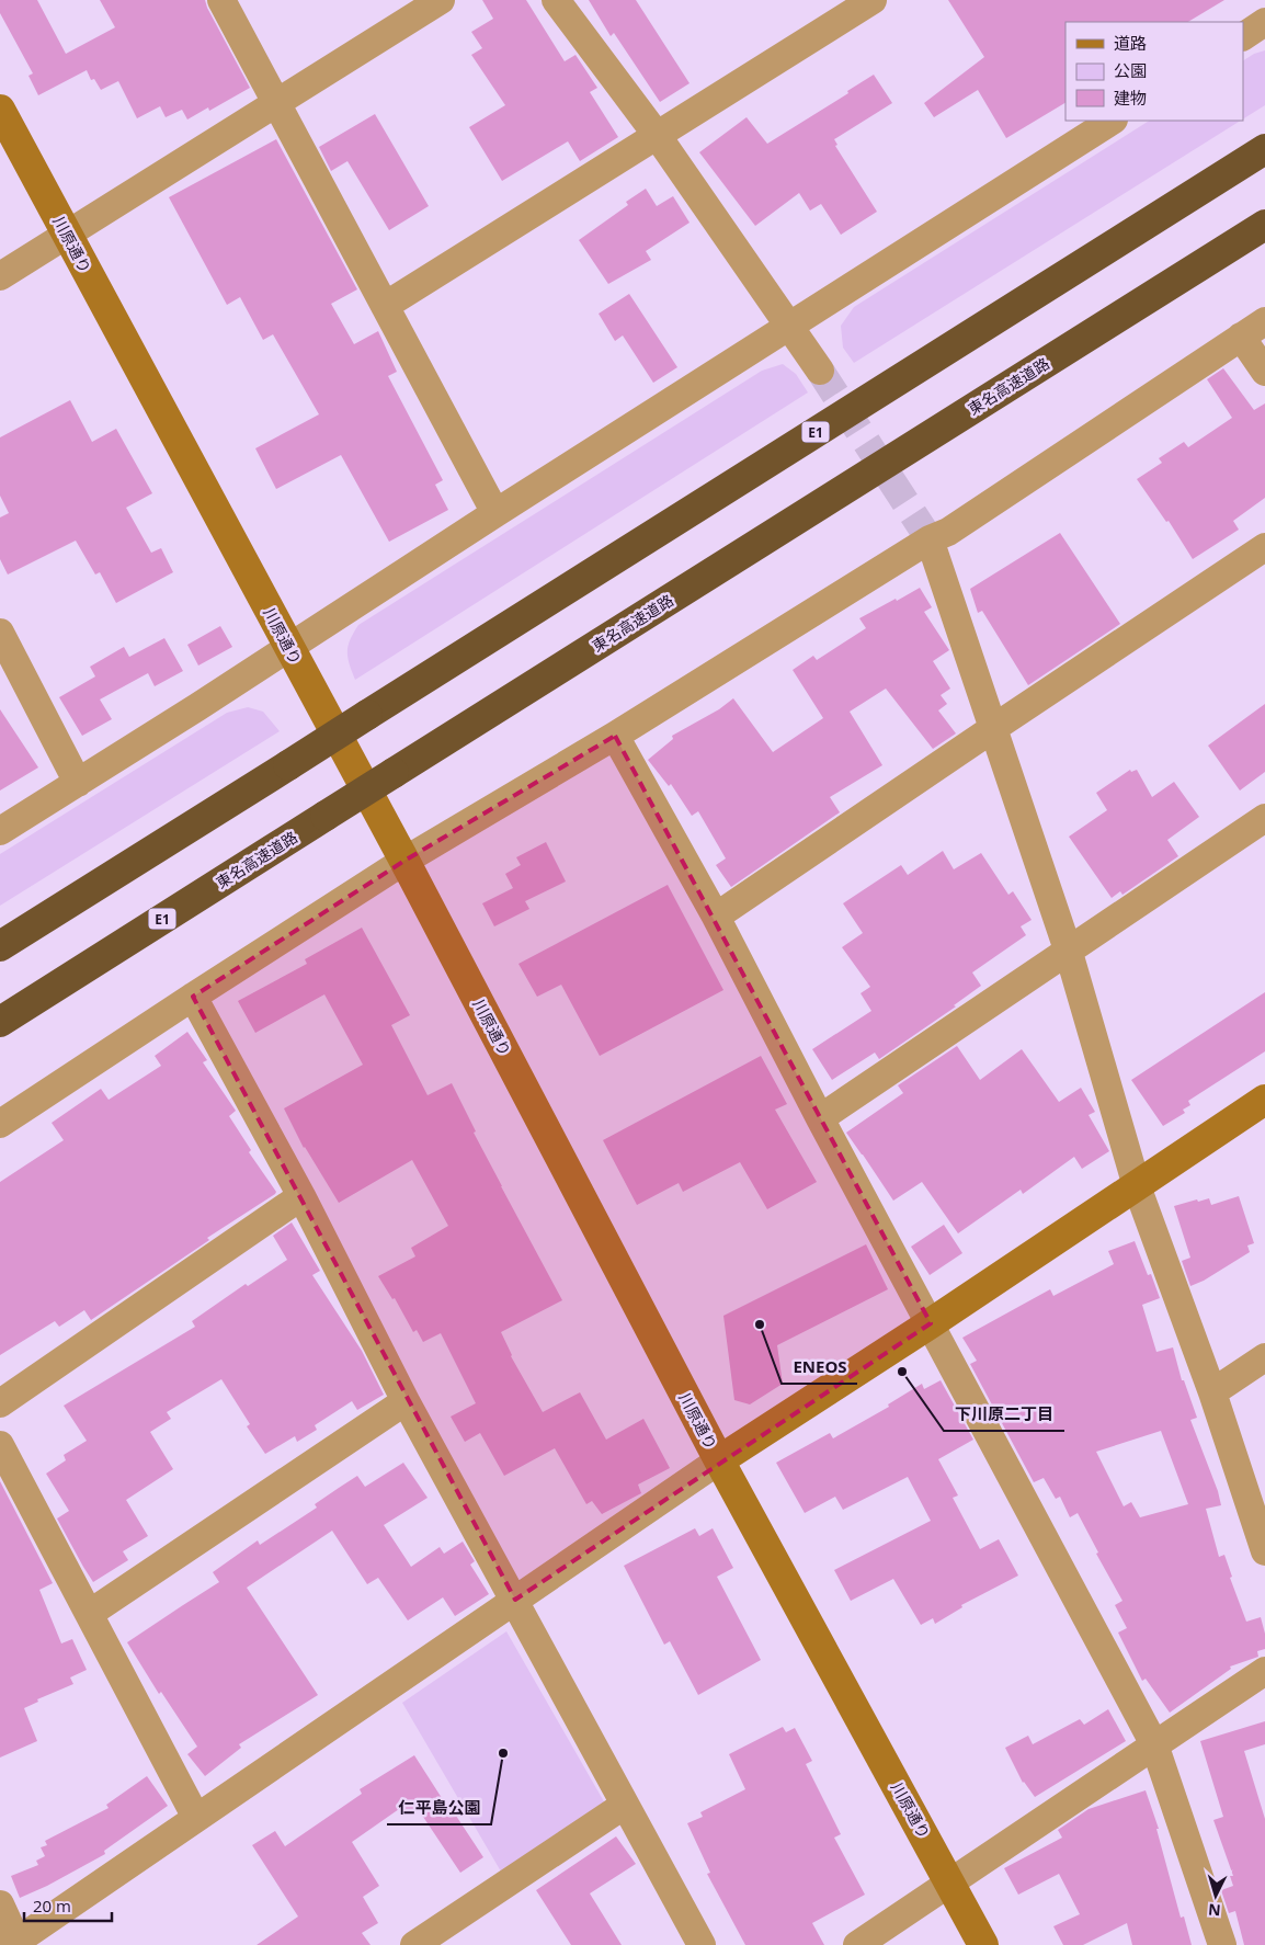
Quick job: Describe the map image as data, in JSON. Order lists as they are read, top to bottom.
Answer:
{
  "streets": {
    "highway": ["東名高速道路", "E1"],
    "street": ["川原通り"]
  },
  "places": ["ENEOS", "下川原二丁目", "仁平島公園"],
  "legend": ["道路", "公園", "建物"],
  "scale_bar": "20 m",
  "north": "bottom"
}
